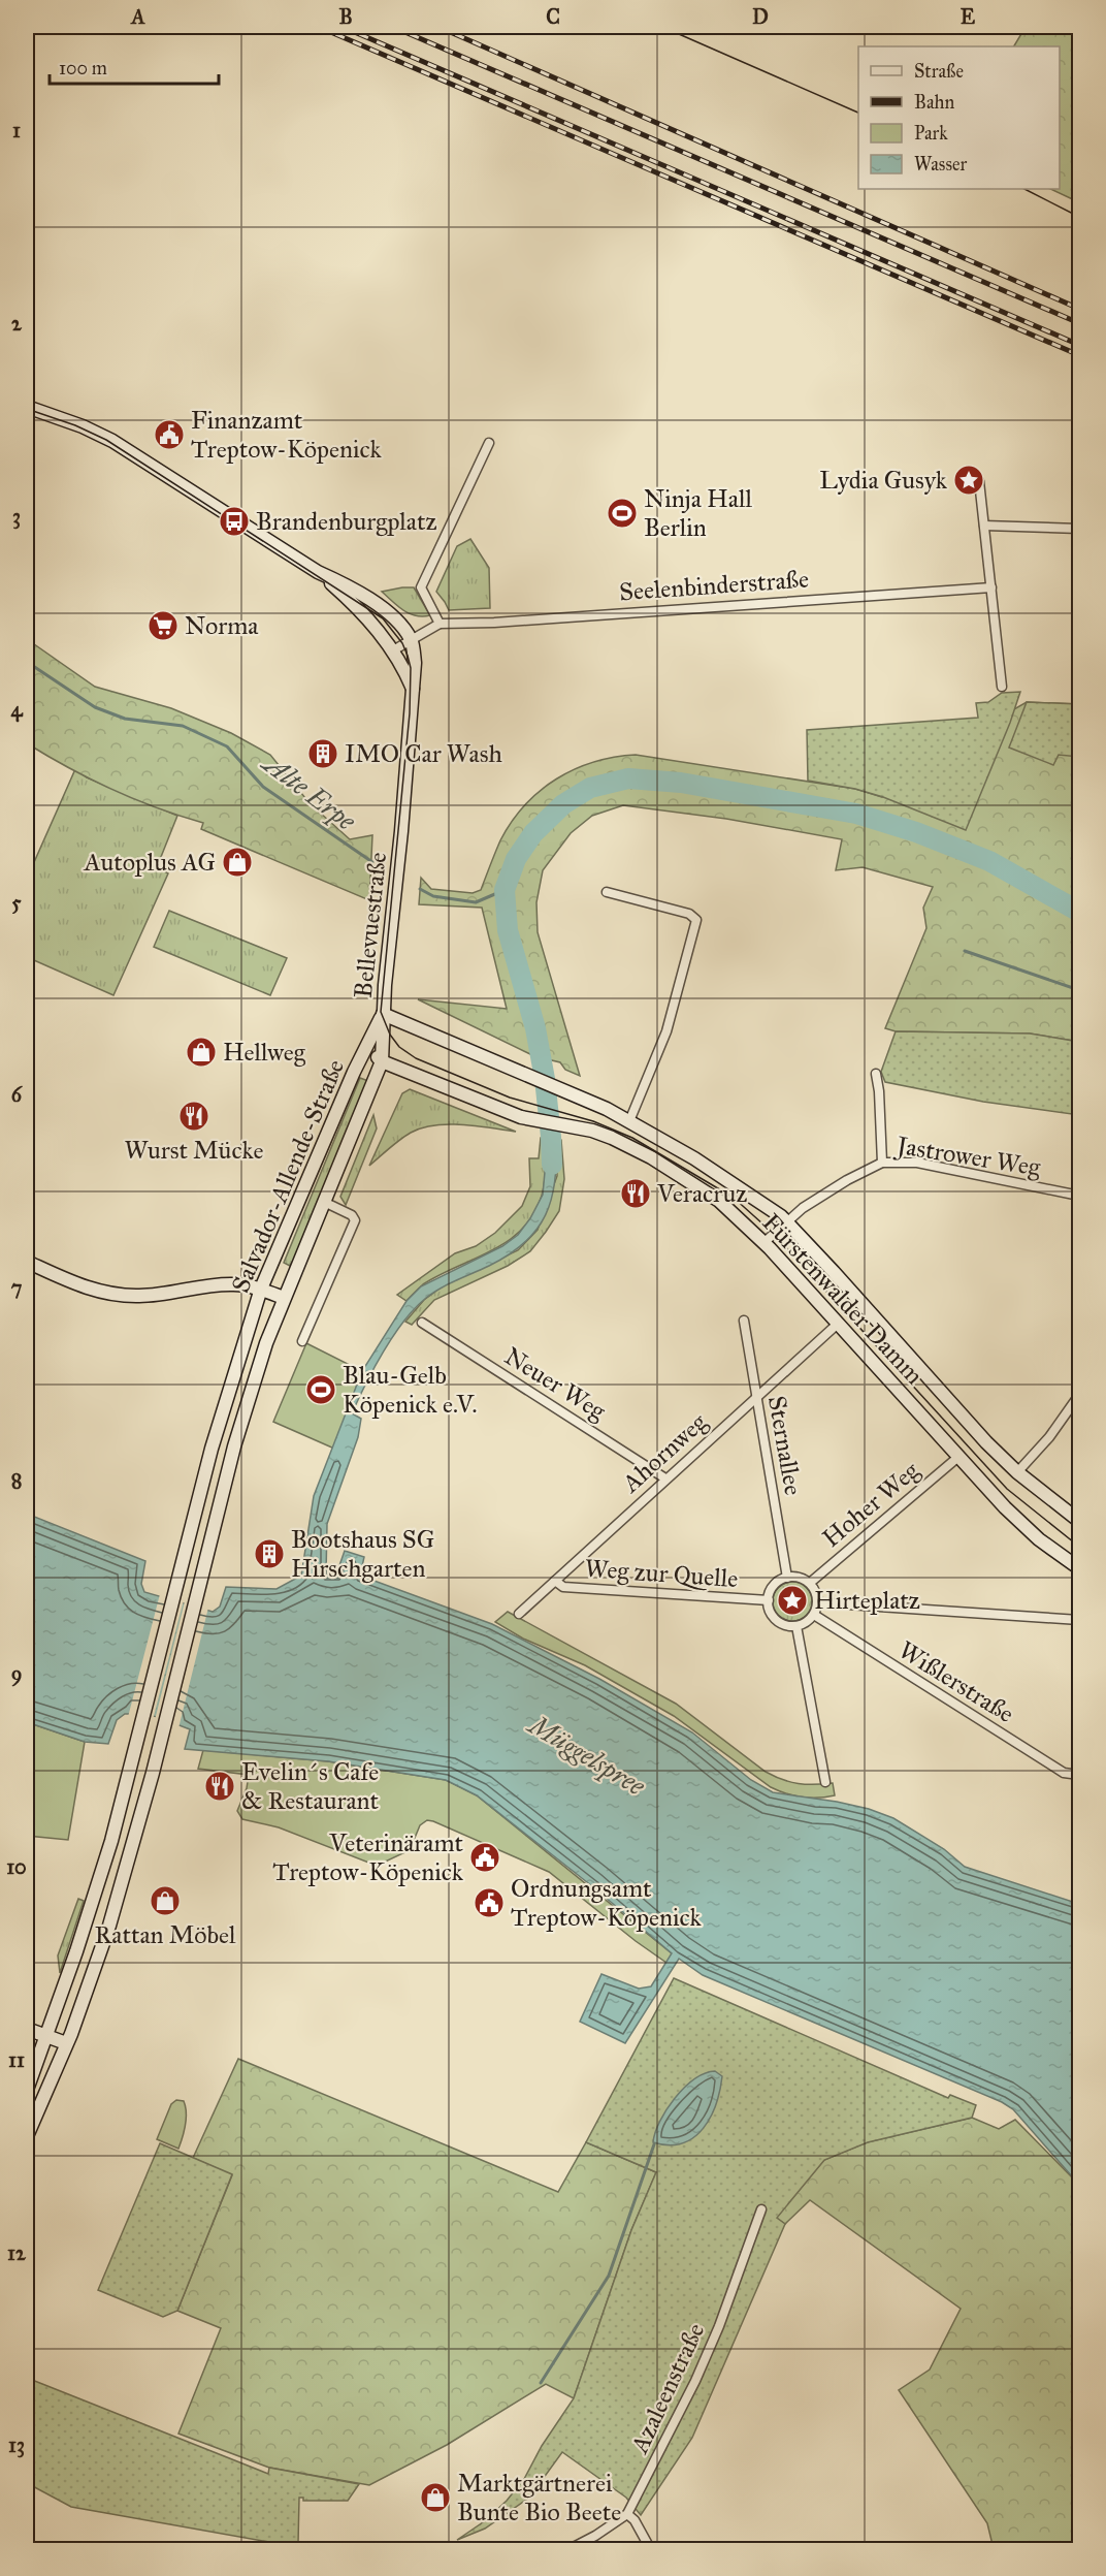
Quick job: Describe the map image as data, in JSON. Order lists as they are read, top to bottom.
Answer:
{
  "streets": {
    "main road": ["Bellevuestraße", "Salvador-Allende-Straße", "Fürstenwalder Damm"],
    "street": [
      "Seelenbinderstraße",
      "Jastrower Weg",
      "Neuer Weg",
      "Sternallee",
      "Ahornweg",
      "Hoher Weg",
      "Weg zur Quelle",
      "Wißlerstraße",
      "Azaleenstraße"
    ]
  },
  "crossings": [
    ["Bellevuestraße", "Salvador-Allende-Straße"],
    ["Bellevuestraße", "Fürstenwalder Damm"],
    ["Jastrower Weg", "Fürstenwalder Damm"],
    ["Salvador-Allende-Straße", "Fürstenwalder Damm"],
    ["Fürstenwalder Damm", "Ahornweg"],
    ["Fürstenwalder Damm", "Hoher Weg"],
    ["Neuer Weg", "Ahornweg"],
    ["Sternallee", "Ahornweg"],
    ["Sternallee", "Hoher Weg"],
    ["Sternallee", "Weg zur Quelle"],
    ["Sternallee", "Wißlerstraße"],
    ["Ahornweg", "Weg zur Quelle"],
    ["Hoher Weg", "Weg zur Quelle"],
    ["Hoher Weg", "Wißlerstraße"],
    ["Weg zur Quelle", "Wißlerstraße"]
  ],
  "water": ["Alte Erpe", "Müggelspree"],
  "places": {
    "public building": ["Finanzamt Treptow-Köpenick", "Veterinäramt Treptow-Köpenick", "Ordnungsamt Treptow-Köpenick"],
    "place": ["Lydia Gusyk", "Hirteplatz"],
    "sports": ["Ninja Hall Berlin", "Blau-Gelb Köpenick e.V."],
    "bus stop": ["Brandenburgplatz"],
    "supermarket": ["Norma"],
    "building": ["IMO Car Wash", "Bootshaus SG Hirschgarten"],
    "shop": [
      "Autoplus AG",
      "Hellweg",
      "Rattan Möbel",
      "Marktgärtnerei Bunte Bio Beete"
    ],
    "restaurant": ["Wurst Mücke", "Veracruz", "Evelin´s Cafe & Restaurant"]
  },
  "legend": [
    "Straße",
    "Bahn",
    "Park",
    "Wasser"
  ],
  "scale_bar": "100 m",
  "grid": {
    "columns": [
      "A",
      "B",
      "C",
      "D",
      "E"
    ],
    "rows": [
      "1",
      "2",
      "3",
      "4",
      "5",
      "6",
      "7",
      "8",
      "9",
      "10",
      "11",
      "12",
      "13"
    ]
  }
}
